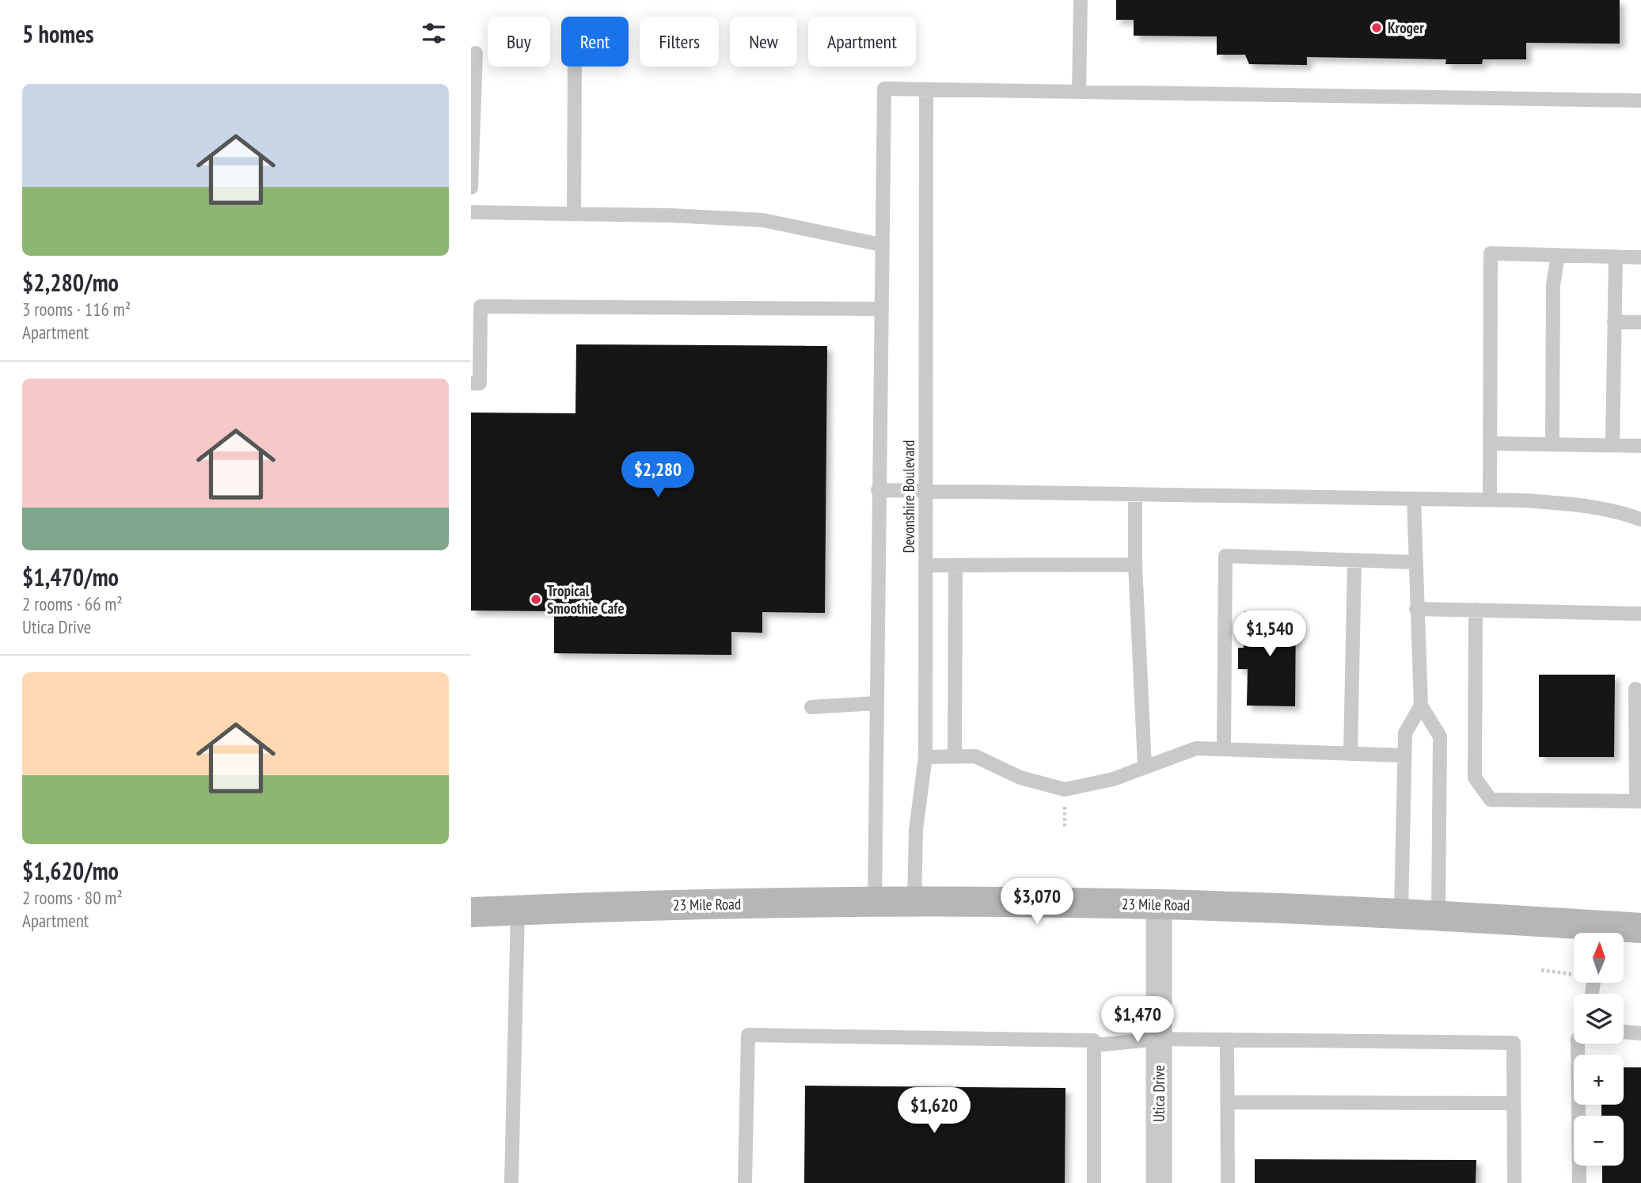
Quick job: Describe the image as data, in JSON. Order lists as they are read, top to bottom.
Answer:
{
  "streets": {
    "main road": ["23 Mile Road"],
    "street": ["Utica Drive"],
    "lane": ["Devonshire Boulevard"]
  },
  "crossings": [
    ["Devonshire Boulevard", "23 Mile Road"],
    ["23 Mile Road", "Utica Drive"]
  ],
  "places": ["Kroger", "Tropical Smoothie Cafe"],
  "north": "top",
  "page": {
    "heading": "5 homes",
    "chip": [
      "Buy",
      "Rent",
      "Filters",
      "New",
      "Apartment"
    ],
    "list": [
      {
        "name": "$2,280/mo",
        "note": "3 rooms · 116 m² · Apartment"
      },
      {
        "name": "$1,470/mo",
        "note": "2 rooms · 66 m² · Utica Drive"
      },
      {
        "name": "$1,620/mo",
        "note": "2 rooms · 80 m² · Apartment"
      }
    ],
    "price": [
      "$2,280",
      "$1,540",
      "$3,070",
      "$1,470",
      "$1,620"
    ],
    "map_buttons": ["+", "−"]
  }
}
